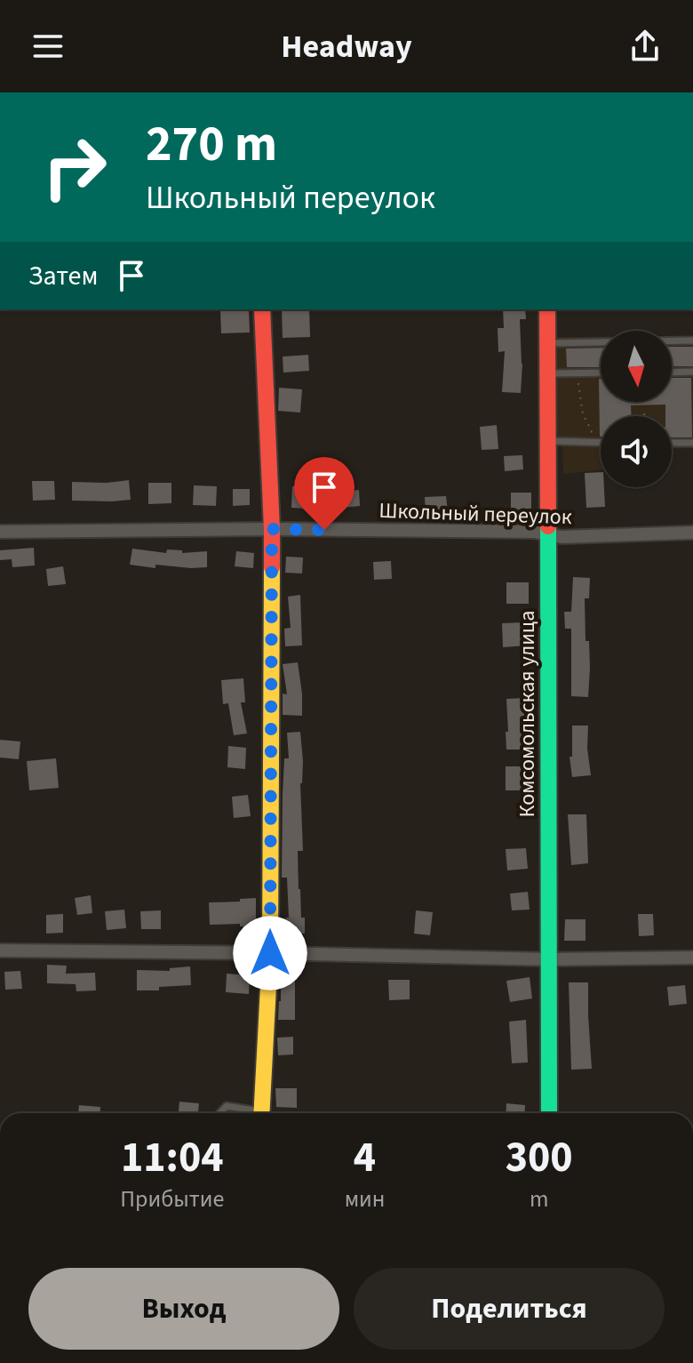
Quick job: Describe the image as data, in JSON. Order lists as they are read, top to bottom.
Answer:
{
  "streets": {
    "street": ["Школьный переулок", "Комсомольская улица"]
  },
  "crossings": [
    ["Школьный переулок", "Комсомольская улица"]
  ],
  "north": "bottom",
  "page": {
    "header": "Headway",
    "turn": ["270 m", "Школьный переулок"],
    "then": "Затем",
    "eta": [
      "11:04",
      "Прибытие",
      "4",
      "мин",
      "300",
      "m"
    ],
    "buttons": ["Выход", "Поделиться"]
  }
}
